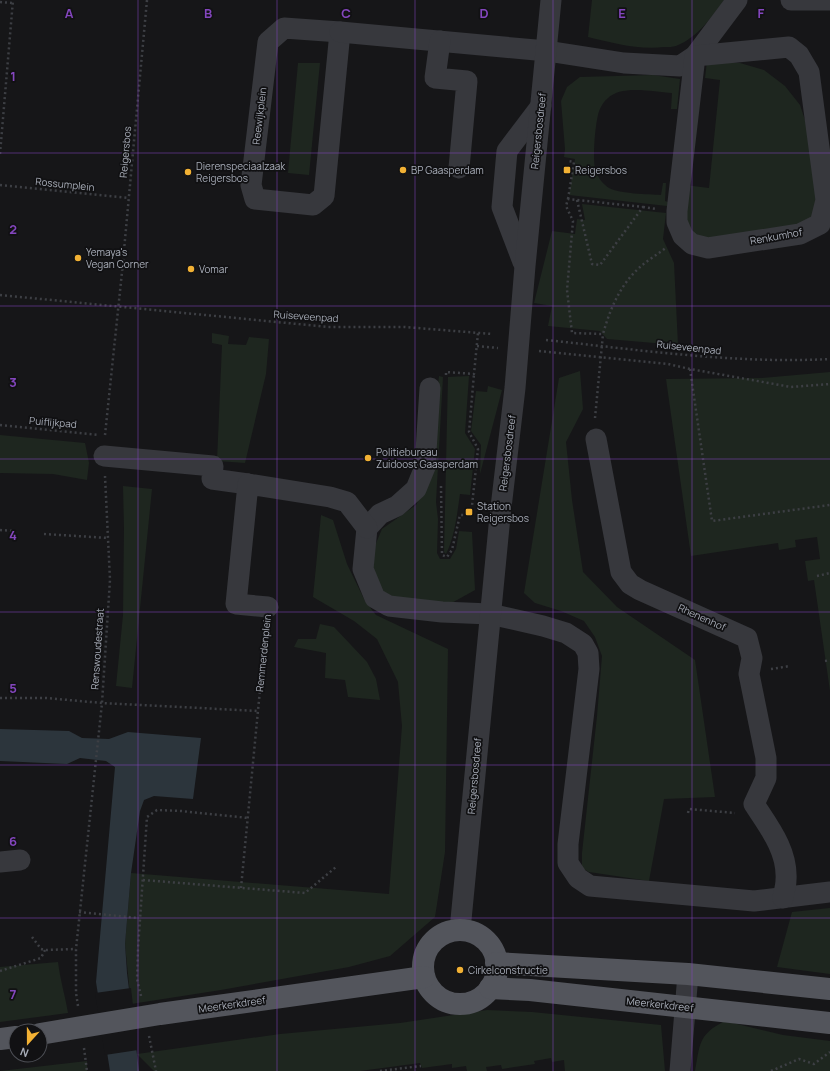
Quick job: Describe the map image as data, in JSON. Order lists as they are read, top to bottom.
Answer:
{
  "streets": {
    "main road": ["Meerkerkdreef"],
    "street": [
      "Reewijkplein",
      "Reigersbosdreef",
      "Renkumhof",
      "Rhenenhof",
      "Remmerdenplein"
    ],
    "path": [
      "Reigersbos",
      "Rossumplein",
      "Ruiseveenpad",
      "Puiflijkpad",
      "Renswoudestraat"
    ]
  },
  "crossings": [
    ["Reewijkplein", "Reigersbosdreef"],
    ["Reewijkplein", "Renkumhof"],
    ["Reigersbosdreef", "Renkumhof"],
    ["Reigersbosdreef", "Meerkerkdreef"],
    ["Reigersbos", "Rossumplein"],
    ["Reigersbos", "Ruiseveenpad"],
    ["Reigersbos", "Renswoudestraat"],
    ["Ruiseveenpad", "Renswoudestraat"],
    ["Puiflijkpad", "Renswoudestraat"]
  ],
  "places": {
    "other": [
      "BP Gaasperdam",
      "Dierenspeciaalzaak Reigersbos",
      "Yemaya's Vegan Corner",
      "Vomar",
      "Politiebureau Zuidoost Gaasperdam",
      "Cirkelconstructie"
    ],
    "transit": ["Reigersbos", "Station Reigersbos"]
  },
  "north": "bottom",
  "grid": {
    "columns": [
      "A",
      "B",
      "C",
      "D",
      "E",
      "F"
    ],
    "rows": [
      "1",
      "2",
      "3",
      "4",
      "5",
      "6",
      "7"
    ]
  }
}
